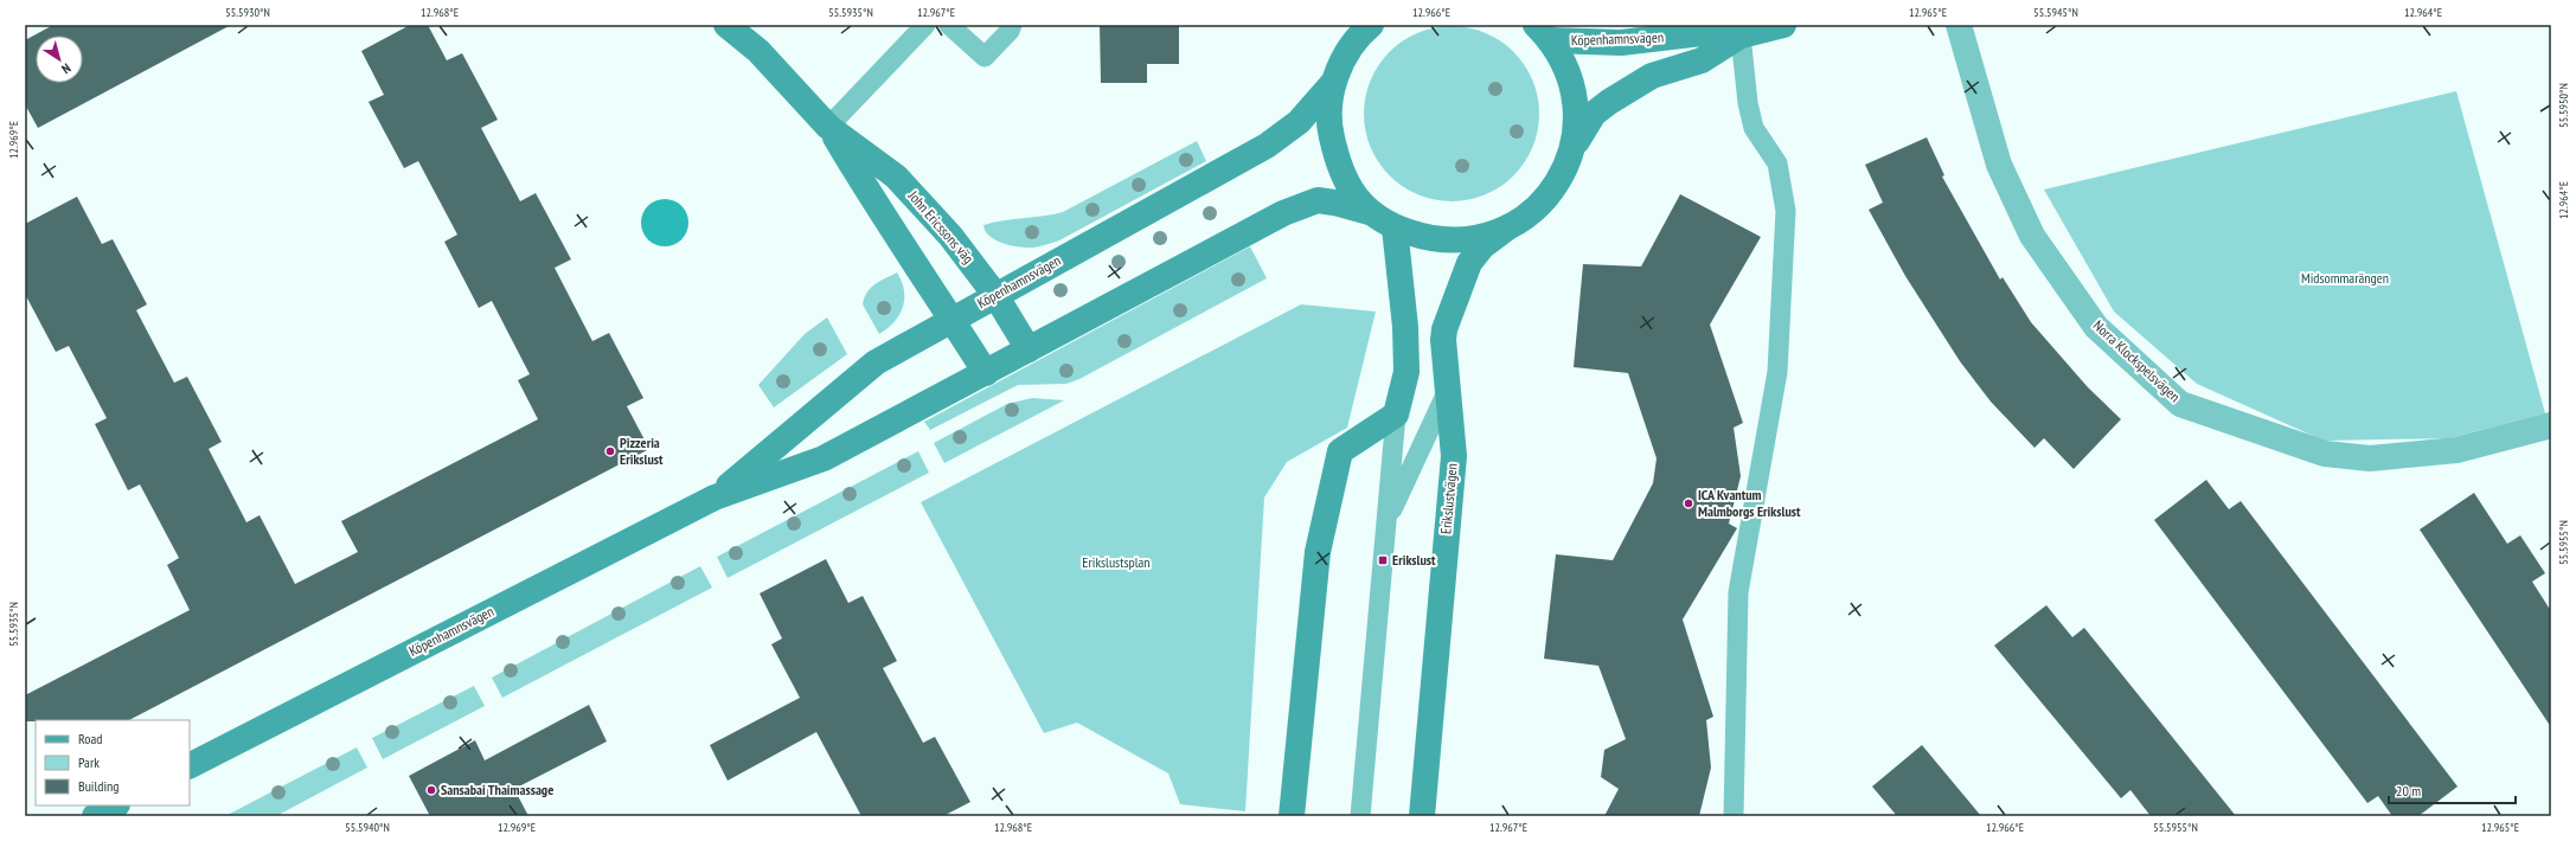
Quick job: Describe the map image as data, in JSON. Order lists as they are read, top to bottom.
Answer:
{
  "streets": {
    "street": [
      "Köpenhamnsvägen",
      "John Ericssons väg",
      "Norra Klockspelsvägen",
      "Erikslustvägen"
    ]
  },
  "crossings": [
    ["Köpenhamnsvägen", "John Ericssons väg"],
    ["Köpenhamnsvägen", "Erikslustvägen"]
  ],
  "parks": ["Midsommarängen", "Erikslustsplan"],
  "places": {
    "other": ["Pizzeria Erikslust", "ICA Kvantum Malmborgs Erikslust", "Sansabai Thaimassage"],
    "transit": ["Erikslust"]
  },
  "legend": ["Road", "Park", "Building"],
  "scale_bar": "20 m",
  "north": "bottom right",
  "coordinates": [
    "55.5930°N",
    "12.968°E",
    "55.5935°N",
    "12.967°E",
    "12.966°E",
    "12.965°E",
    "55.5945°N",
    "12.964°E",
    "55.5950°N",
    "12.969°E",
    "55.5955°N",
    "55.5940°N"
  ]
}
